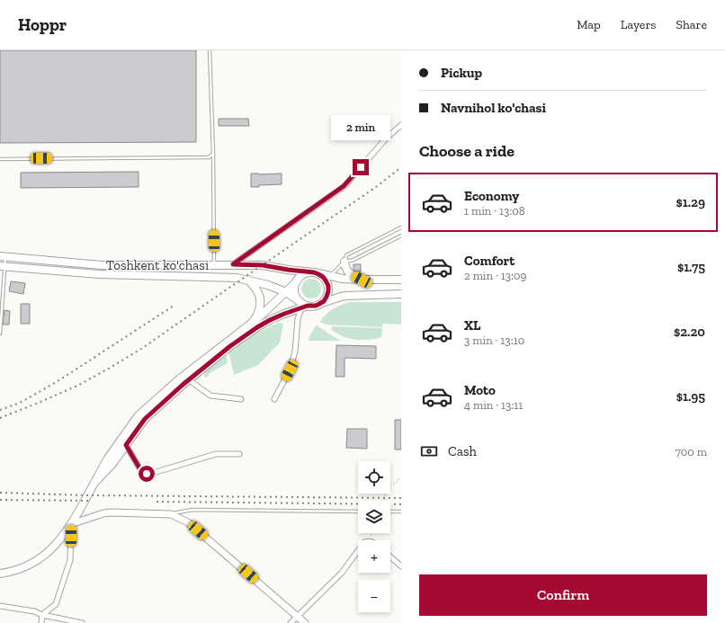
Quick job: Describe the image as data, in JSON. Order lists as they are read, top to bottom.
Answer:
{
  "streets": {
    "main road": ["Toshkent ko'chasi"]
  },
  "page": {
    "header": "Hoppr",
    "nav": ["Map", "Layers", "Share"],
    "banner": ["Pickup", "Navnihol ko'chasi"],
    "bubble": "2 min",
    "heading": "Choose a ride",
    "list": [
      {
        "name": "Economy",
        "note": "1 min · 13:08",
        "value": "$1.29"
      },
      {
        "name": "Comfort",
        "note": "2 min · 13:09",
        "value": "$1.75"
      },
      {
        "name": "XL",
        "note": "3 min · 13:10",
        "value": "$2.20"
      },
      {
        "name": "Moto",
        "note": "4 min · 13:11",
        "value": "$1.95"
      }
    ],
    "pay": ["Cash", "700 m"],
    "map_buttons": ["+", "−"],
    "buttons": "Confirm"
  }
}
